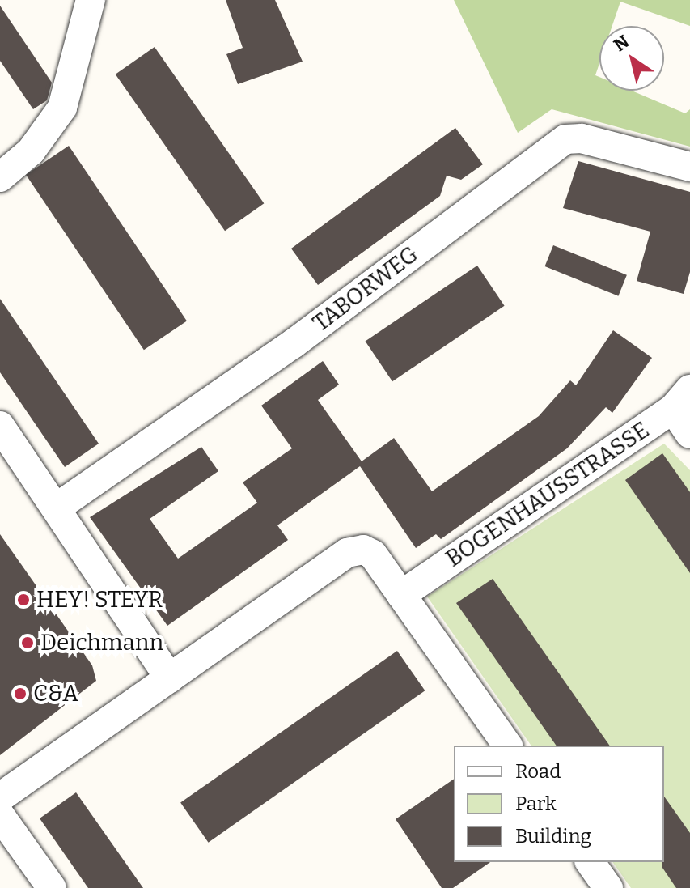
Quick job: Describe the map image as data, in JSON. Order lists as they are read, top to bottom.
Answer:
{
  "streets": {
    "street": ["TABORWEG", "BOGENHAUSSTRASSE"]
  },
  "places": ["HEY! STEYR", "Deichmann", "C&A"],
  "legend": ["Road", "Park", "Building"],
  "north": "top left"
}
